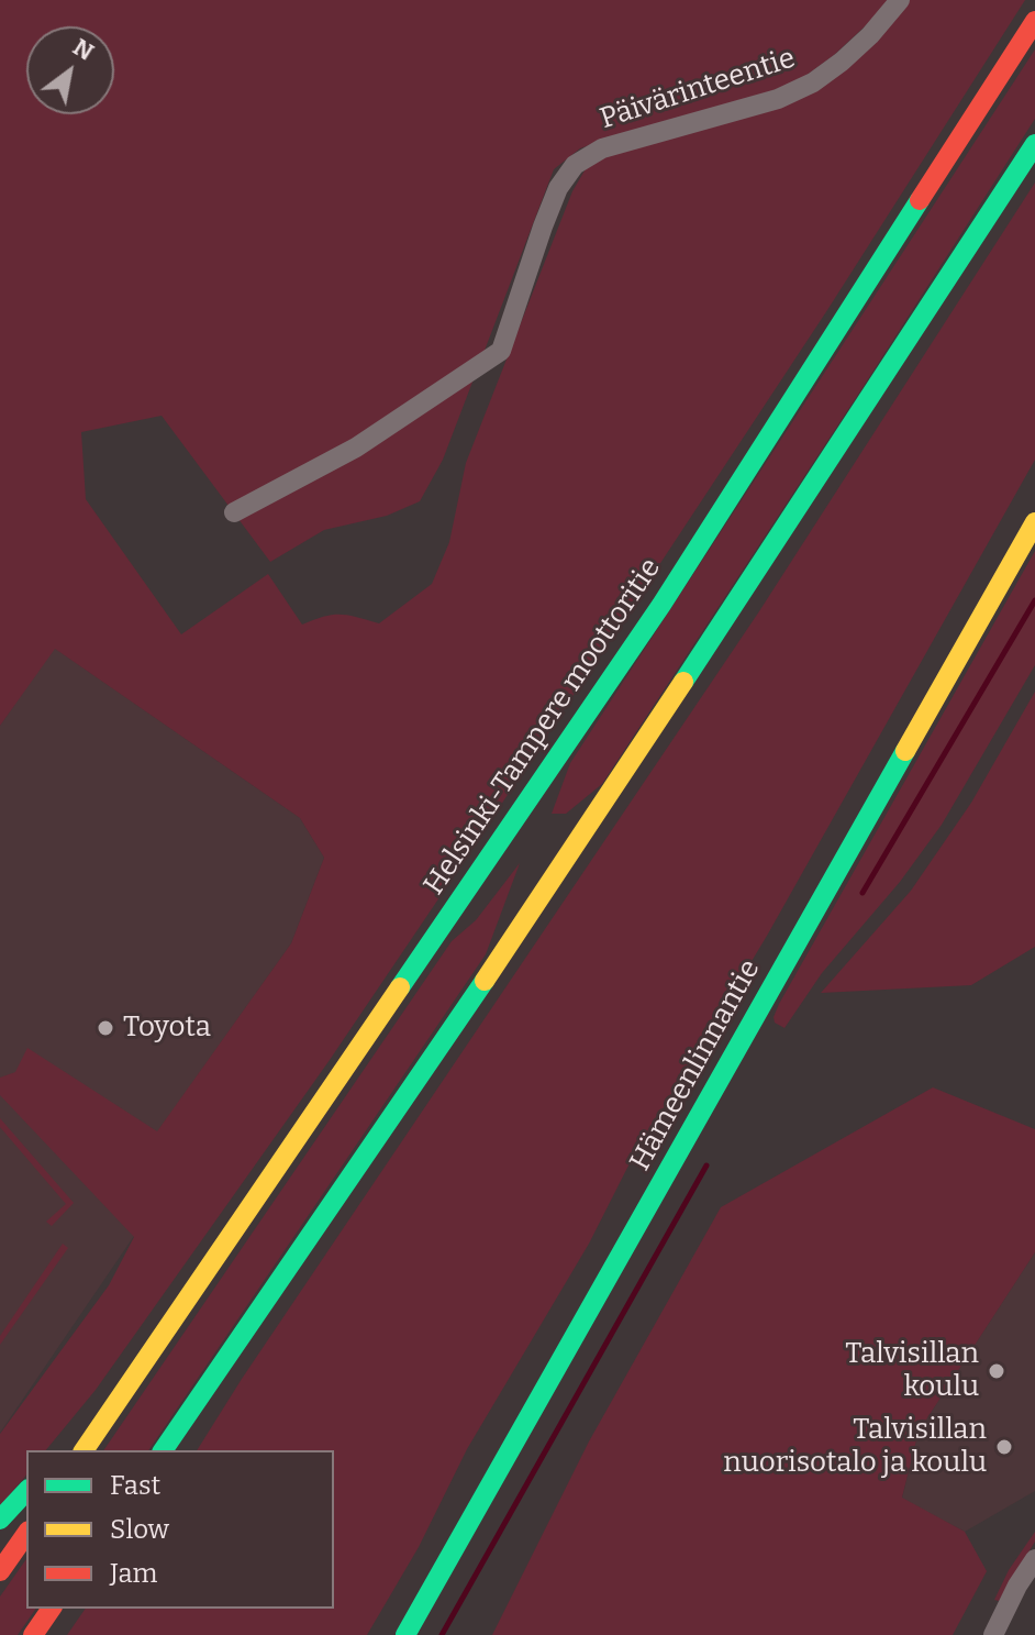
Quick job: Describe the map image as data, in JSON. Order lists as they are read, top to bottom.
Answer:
{
  "streets": {
    "main road": ["Helsinki-Tampere moottoritie", "Hämeenlinnantie"],
    "street": ["Päivärinteentie"]
  },
  "places": ["Toyota", "Talvisillan koulu", "Talvisillan nuorisotalo ja koulu"],
  "legend": ["Fast", "Slow", "Jam"],
  "north": "top right"
}
